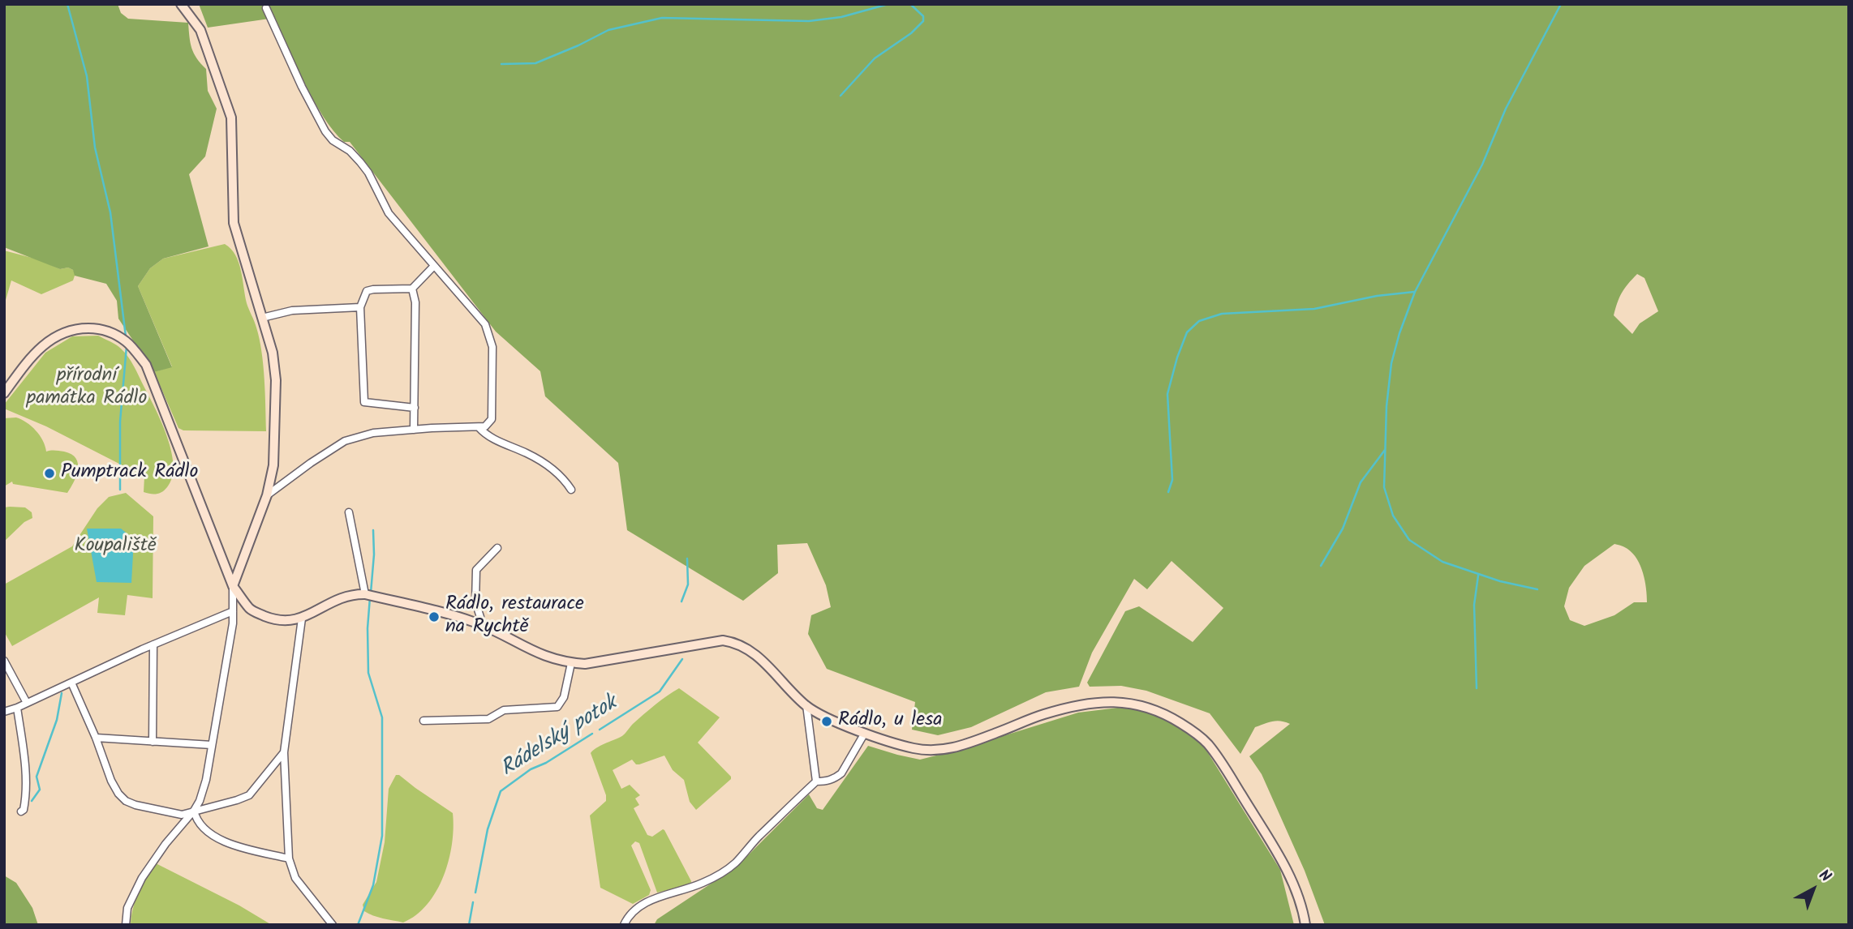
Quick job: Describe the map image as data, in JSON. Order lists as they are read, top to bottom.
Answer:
{
  "water": ["Rádelský potok"],
  "parks": ["přírodní památka Rádlo", "Koupaliště"],
  "places": ["Pumptrack Rádlo", "Rádlo, restaurace na Rychtě", "Rádlo, u lesa"],
  "north": "top right"
}
